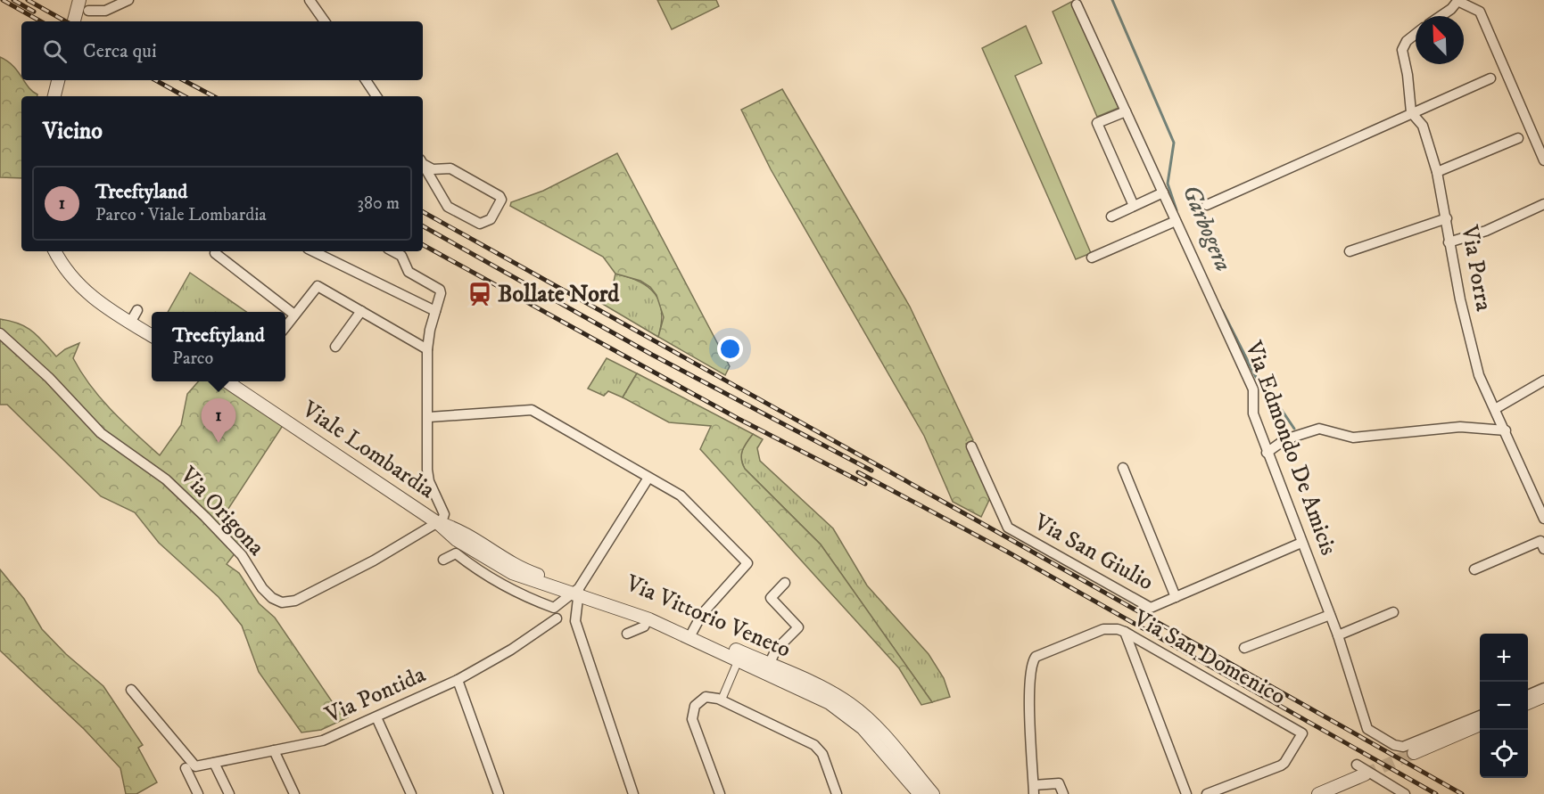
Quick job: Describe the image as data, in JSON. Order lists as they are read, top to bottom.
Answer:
{
  "streets": {
    "street": [
      "Via Porra",
      "Via Edmondo De Amicis",
      "Viale Lombardia",
      "Via Origona",
      "Via San Giulio",
      "Via Vittorio Veneto",
      "Via San Domenico",
      "Via Pontida"
    ]
  },
  "crossings": [
    ["Via Edmondo De Amicis", "Via San Giulio"],
    ["Viale Lombardia", "Via Origona"],
    ["Viale Lombardia", "Via Vittorio Veneto"],
    ["Via Origona", "Via Vittorio Veneto"]
  ],
  "water": ["Garbogera"],
  "places": {
    "station": ["Bollate Nord"]
  },
  "north": "top left",
  "page": {
    "search": "Cerca qui",
    "heading": "Vicino",
    "list": [
      {
        "mark": "1",
        "name": "Treeftyland",
        "note": "Parco · Viale Lombardia",
        "value": "380 m"
      }
    ],
    "popup": ["Treeftyland", "Parco"],
    "pins": "1",
    "map_buttons": ["+", "−"]
  }
}
